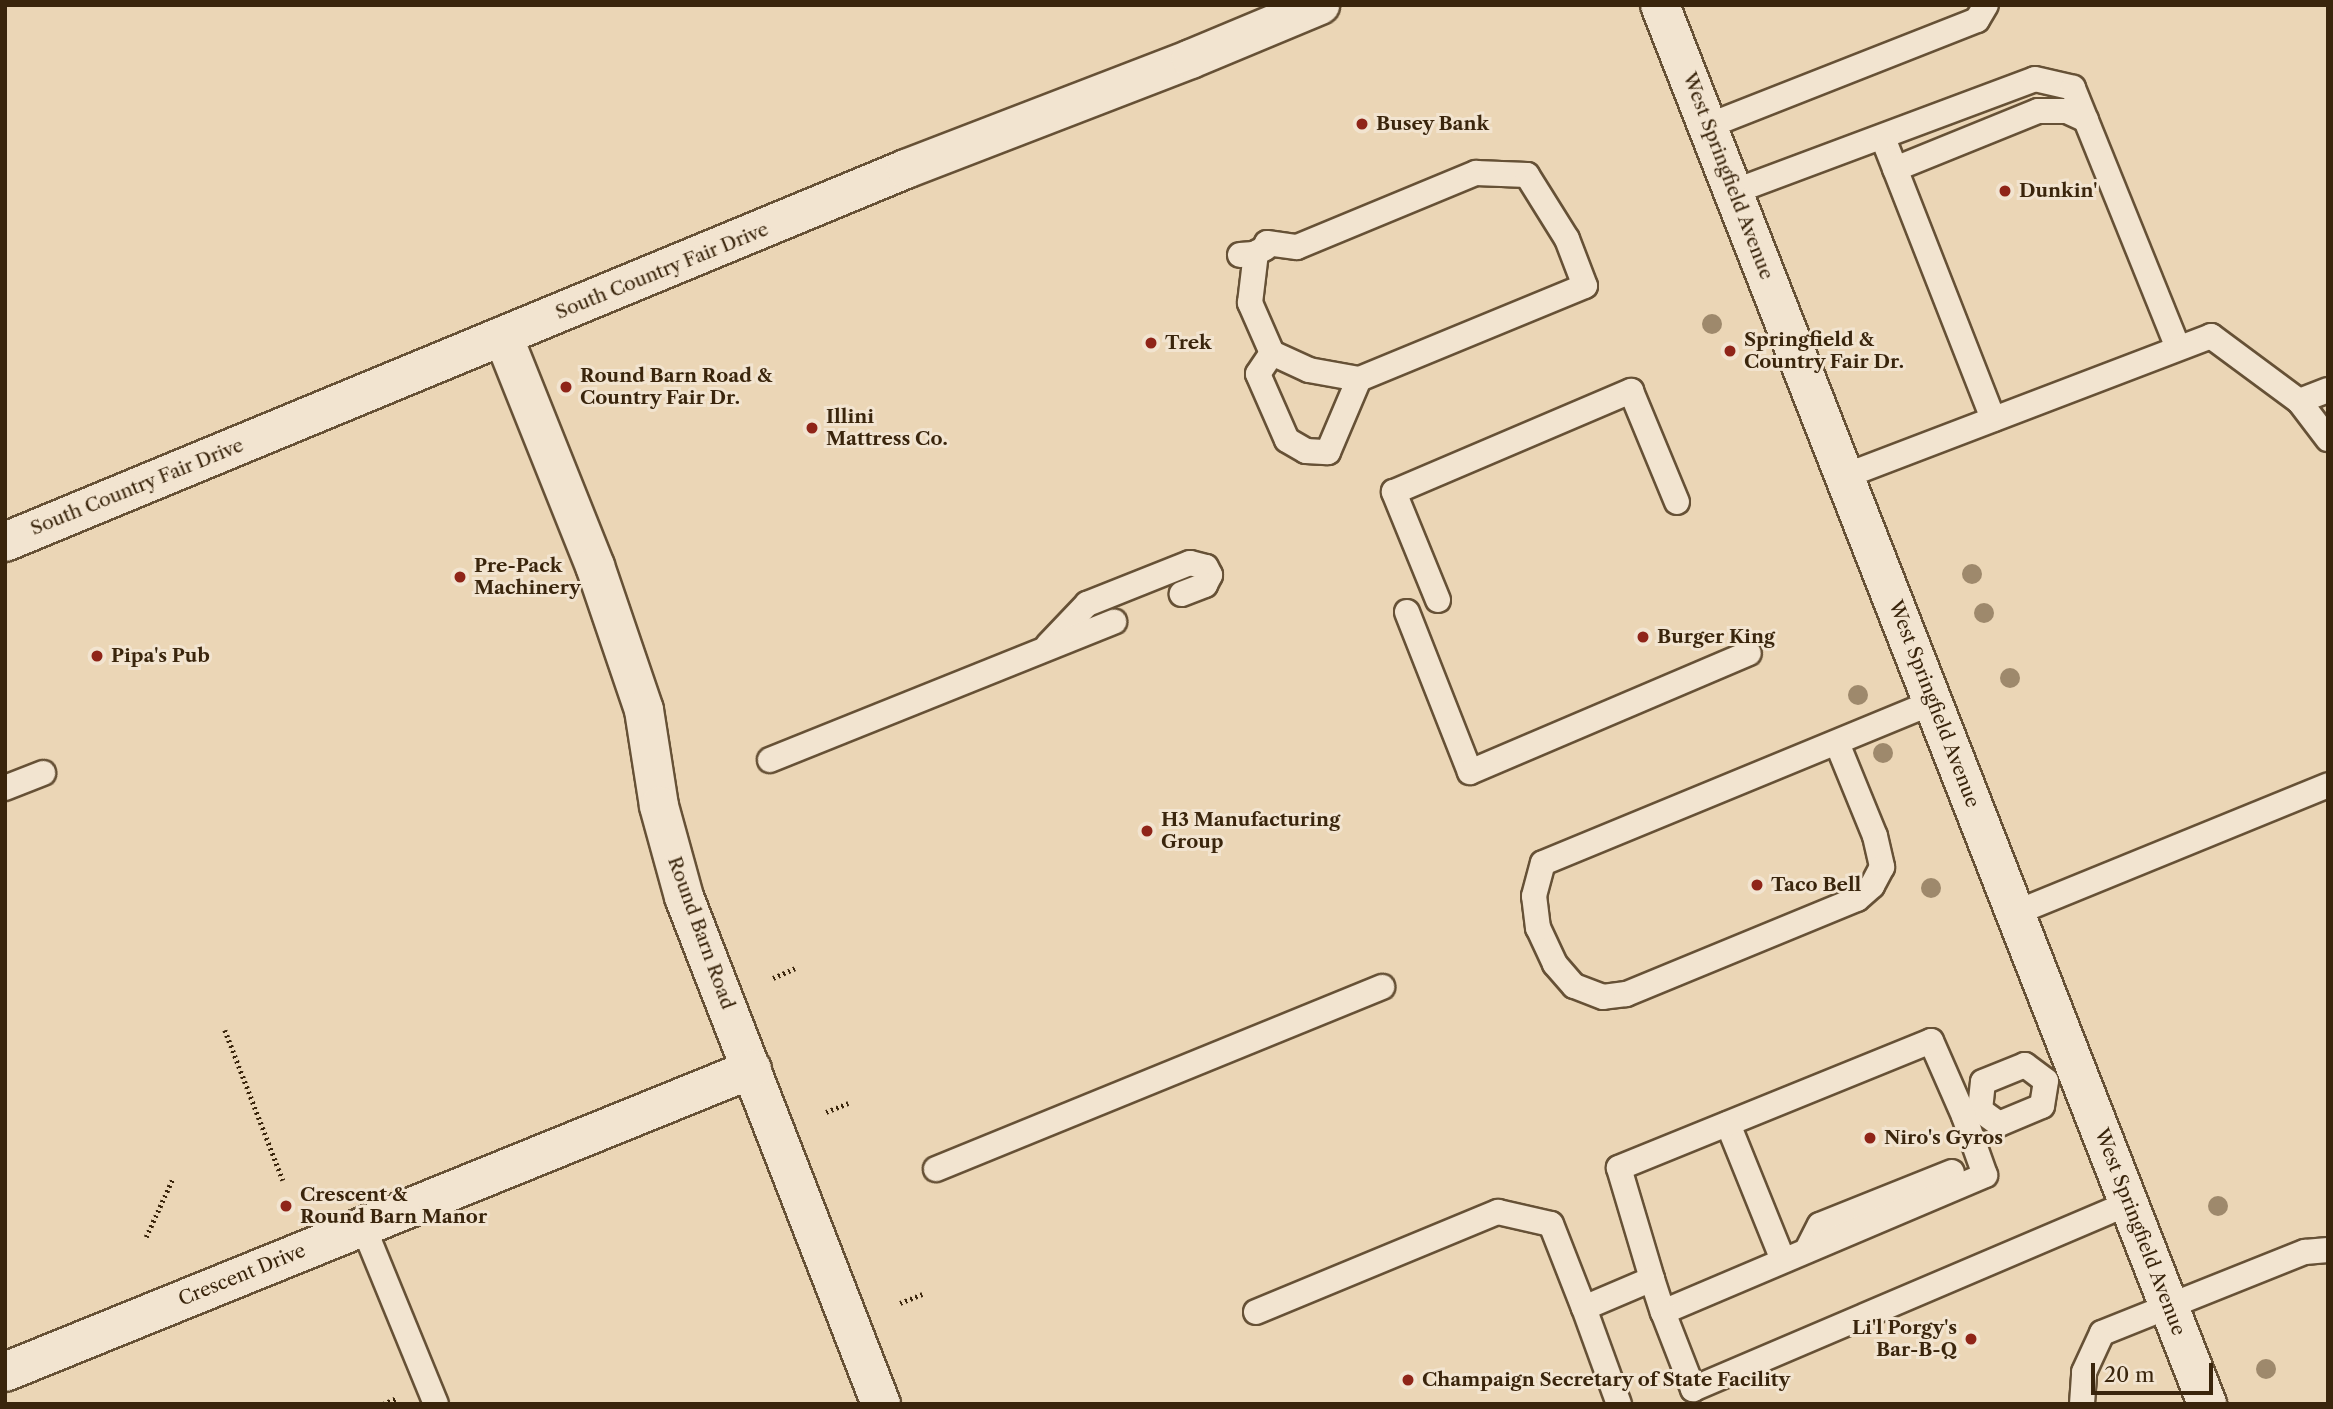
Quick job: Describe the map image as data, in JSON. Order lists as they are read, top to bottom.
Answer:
{
  "streets": {
    "street": [
      "West Springfield Avenue",
      "South Country Fair Drive",
      "Round Barn Road",
      "Crescent Drive"
    ]
  },
  "crossings": [
    ["South Country Fair Drive", "Round Barn Road"],
    ["Round Barn Road", "Crescent Drive"]
  ],
  "places": [
    "Busey Bank",
    "Dunkin'",
    "Trek",
    "Springfield & Country Fair Dr.",
    "Round Barn Road & Country Fair Dr.",
    "Illini Mattress Co.",
    "Pre-Pack Machinery",
    "Burger King",
    "Pipa's Pub",
    "H3 Manufacturing Group",
    "Taco Bell",
    "Niro's Gyros",
    "Crescent & Round Barn Manor",
    "Li'l Porgy's Bar-B-Q",
    "Champaign Secretary of State Facility"
  ],
  "scale_bar": "20 m"
}
